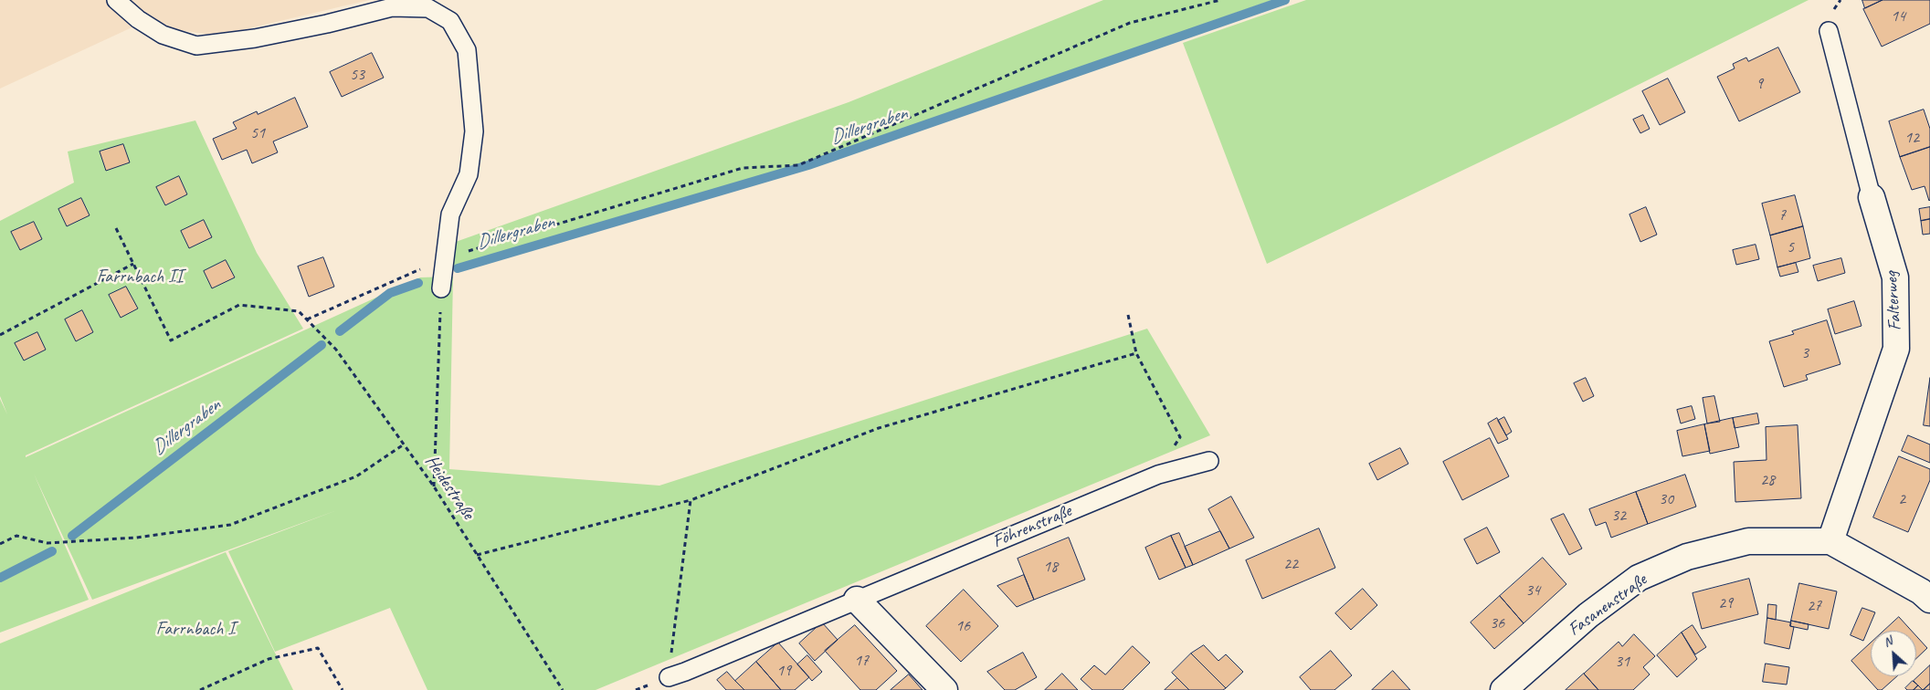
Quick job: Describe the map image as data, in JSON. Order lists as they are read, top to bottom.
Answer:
{
  "streets": {
    "street": ["Falterweg", "Fasanenstraße"],
    "lane": ["Föhrenstraße"],
    "path": ["Heidestraße"]
  },
  "crossings": [
    ["Falterweg", "Fasanenstraße"]
  ],
  "water": ["Dillergraben"],
  "parks": ["Farrnbach II", "Farrnbach I"],
  "house_numbers": [
    "14",
    "53",
    "9",
    "51",
    "12",
    "7",
    "5",
    "3",
    "28",
    "30",
    "2",
    "32",
    "22",
    "18",
    "34",
    "29",
    "27",
    "36",
    "16",
    "17",
    "31",
    "19"
  ],
  "north": "top left"
}
